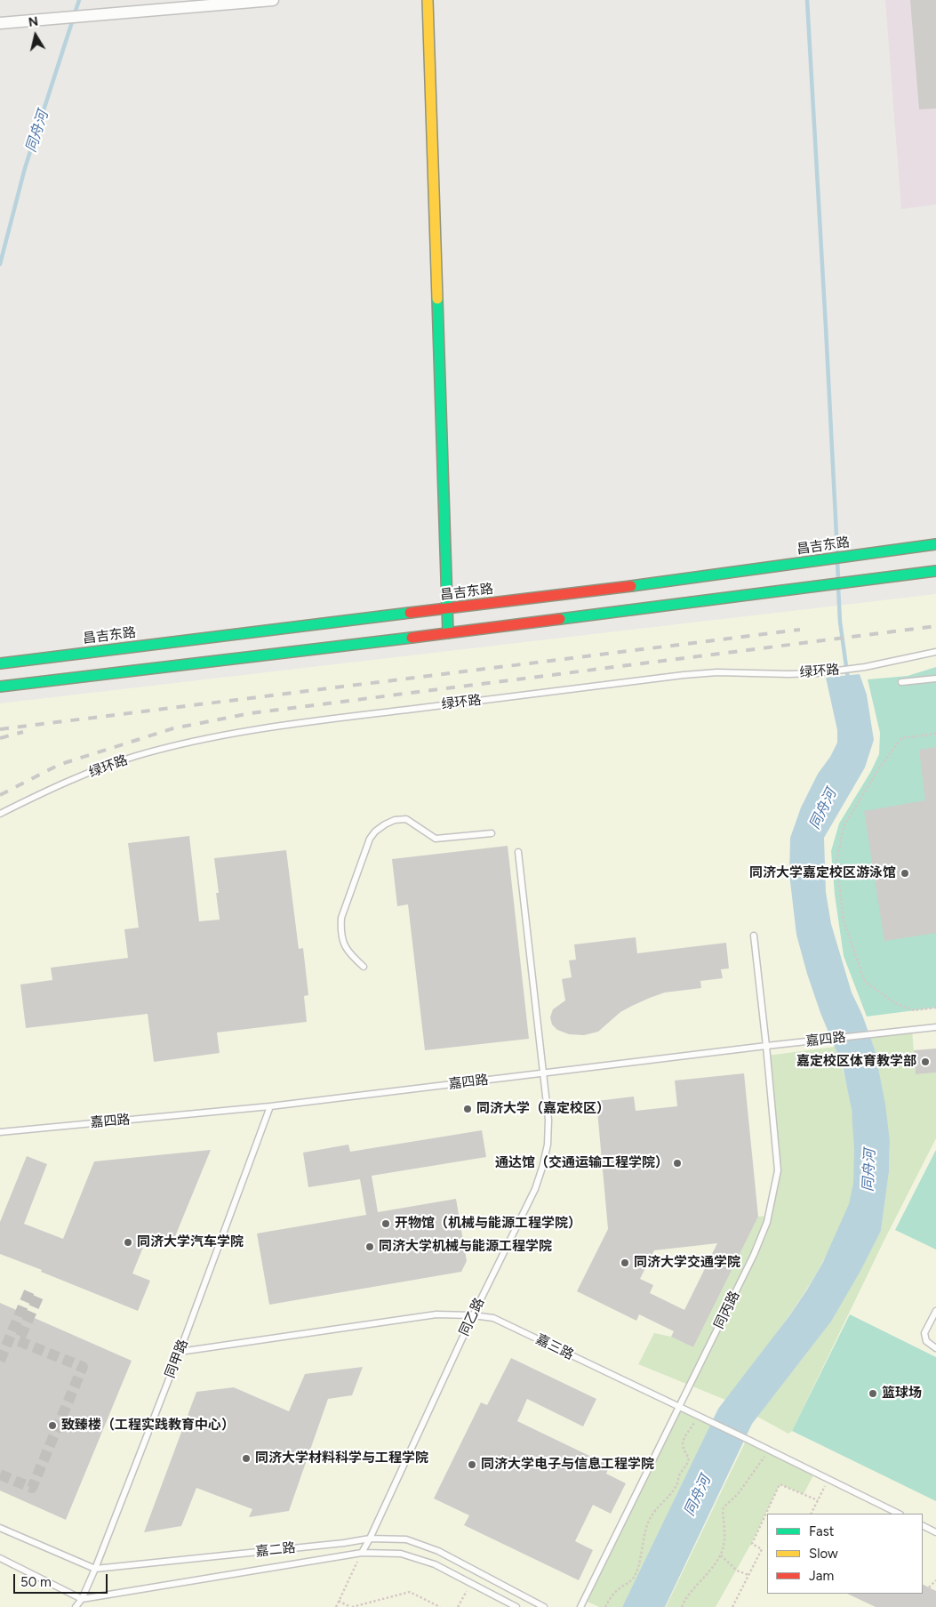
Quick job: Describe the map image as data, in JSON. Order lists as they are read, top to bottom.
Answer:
{
  "streets": {
    "street": ["昌吉东路"],
    "lane": [
      "绿环路",
      "嘉四路",
      "同丙路",
      "同乙路",
      "嘉三路",
      "同甲路",
      "嘉二路"
    ]
  },
  "crossings": [
    ["嘉四路", "同丙路"],
    ["嘉四路", "同乙路"],
    ["嘉四路", "同甲路"],
    ["同丙路", "嘉三路"],
    ["同乙路", "嘉三路"],
    ["同乙路", "嘉二路"],
    ["嘉三路", "同甲路"],
    ["同甲路", "嘉二路"]
  ],
  "water": ["同舟河"],
  "places": [
    "同济大学嘉定校区游泳馆",
    "嘉定校区体育教学部",
    "同济大学（嘉定校区）",
    "通达馆（交通运输工程学院）",
    "开物馆（机械与能源工程学院）",
    "同济大学汽车学院",
    "同济大学机械与能源工程学院",
    "同济大学交通学院",
    "篮球场",
    "致臻楼（工程实践教育中心）",
    "同济大学材料科学与工程学院",
    "同济大学电子与信息工程学院"
  ],
  "legend": ["Fast", "Slow", "Jam"],
  "scale_bar": "50 m",
  "north": "top"
}
